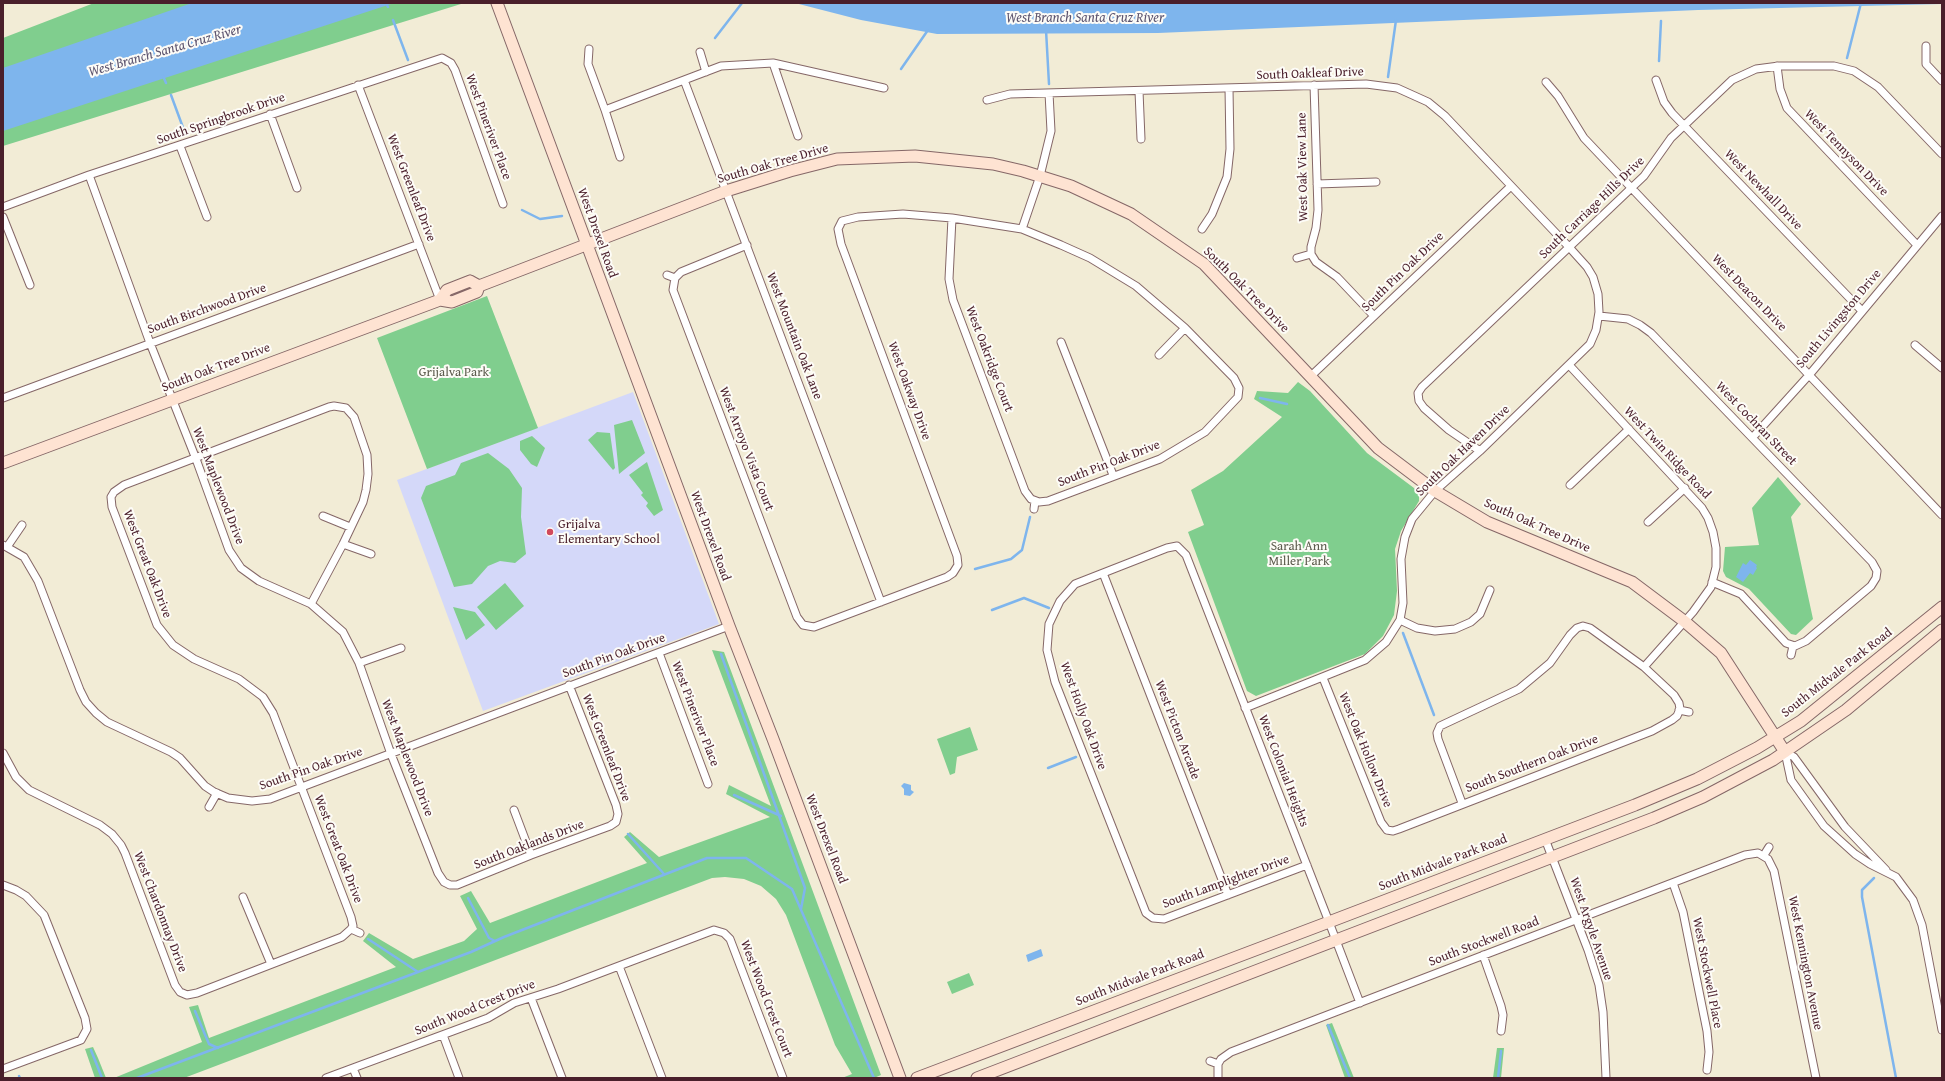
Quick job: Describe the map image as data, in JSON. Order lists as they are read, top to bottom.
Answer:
{
  "streets": {
    "street": [
      "South Oakleaf Drive",
      "South Springbrook Drive",
      "West Pineriver Place",
      "West Tennyson Drive",
      "South Oak Tree Drive",
      "West Oak View Lane",
      "West Greenleaf Drive",
      "West Newhall Drive",
      "South Carriage Hills Drive",
      "West Drexel Road",
      "South Pin Oak Drive",
      "West Deacon Drive",
      "South Birchwood Drive",
      "South Livingston Drive",
      "West Mountain Oak Lane",
      "West Oakridge Court",
      "West Oakway Drive",
      "West Cochran Street",
      "West Arroyo Vista Court",
      "South Oak Haven Drive",
      "West Twin Ridge Road",
      "West Maplewood Drive",
      "West Great Oak Drive",
      "South Midvale Park Road",
      "West Holly Oak Drive",
      "West Picton Arcade",
      "West Oak Hollow Drive",
      "South Southern Oak Drive",
      "West Colonial Heights",
      "South Oaklands Drive",
      "South Lamplighter Drive",
      "West Chardonnay Drive",
      "West Argyle Avenue",
      "South Stockwell Road",
      "West Kennington Avenue",
      "West Stockwell Place",
      "West Wood Crest Court",
      "South Wood Crest Drive"
    ]
  },
  "crossings": [
    ["South Oakleaf Drive", "West Oak View Lane"],
    ["South Oakleaf Drive", "South Carriage Hills Drive"],
    ["South Oakleaf Drive", "South Pin Oak Drive"],
    ["South Oakleaf Drive", "South Oak Haven Drive"],
    ["South Springbrook Drive", "West Pineriver Place"],
    ["South Springbrook Drive", "West Greenleaf Drive"],
    ["South Springbrook Drive", "West Maplewood Drive"],
    ["West Pineriver Place", "South Pin Oak Drive"],
    ["West Tennyson Drive", "South Carriage Hills Drive"],
    ["West Tennyson Drive", "South Livingston Drive"],
    ["South Oak Tree Drive", "West Greenleaf Drive"],
    ["South Oak Tree Drive", "West Drexel Road"],
    ["South Oak Tree Drive", "South Pin Oak Drive"],
    ["South Oak Tree Drive", "West Mountain Oak Lane"],
    ["South Oak Tree Drive", "South Oak Haven Drive"],
    ["South Oak Tree Drive", "West Twin Ridge Road"],
    ["South Oak Tree Drive", "West Maplewood Drive"],
    ["South Oak Tree Drive", "South Midvale Park Road"],
    ["West Greenleaf Drive", "South Pin Oak Drive"],
    ["West Greenleaf Drive", "South Birchwood Drive"],
    ["West Greenleaf Drive", "South Oaklands Drive"],
    ["West Newhall Drive", "South Carriage Hills Drive"],
    ["West Newhall Drive", "South Livingston Drive"],
    ["South Carriage Hills Drive", "West Deacon Drive"],
    ["South Carriage Hills Drive", "South Oak Haven Drive"],
    ["West Drexel Road", "South Pin Oak Drive"],
    ["South Pin Oak Drive", "West Oakridge Court"],
    ["South Pin Oak Drive", "West Maplewood Drive"],
    ["South Pin Oak Drive", "West Great Oak Drive"],
    ["West Deacon Drive", "South Livingston Drive"],
    ["South Birchwood Drive", "West Maplewood Drive"],
    ["South Livingston Drive", "West Cochran Street"],
    ["West Mountain Oak Lane", "West Oakway Drive"],
    ["West Mountain Oak Lane", "West Arroyo Vista Court"],
    ["West Oakridge Court", "West Oakway Drive"],
    ["West Oakway Drive", "West Arroyo Vista Court"],
    ["West Cochran Street", "South Oak Haven Drive"],
    ["South Oak Haven Drive", "West Twin Ridge Road"],
    ["South Oak Haven Drive", "West Oak Hollow Drive"],
    ["South Oak Haven Drive", "West Colonial Heights"],
    ["West Maplewood Drive", "West Great Oak Drive"],
    ["West Maplewood Drive", "South Oaklands Drive"],
    ["South Midvale Park Road", "West Colonial Heights"],
    ["South Midvale Park Road", "West Argyle Avenue"],
    ["West Holly Oak Drive", "West Picton Arcade"],
    ["West Holly Oak Drive", "West Colonial Heights"],
    ["West Holly Oak Drive", "South Lamplighter Drive"],
    ["West Picton Arcade", "South Lamplighter Drive"],
    ["West Oak Hollow Drive", "South Southern Oak Drive"],
    ["West Colonial Heights", "South Lamplighter Drive"],
    ["West Colonial Heights", "South Stockwell Road"],
    ["West Argyle Avenue", "South Stockwell Road"],
    ["South Stockwell Road", "West Kennington Avenue"],
    ["South Stockwell Road", "West Stockwell Place"],
    ["West Wood Crest Court", "South Wood Crest Drive"]
  ],
  "water": ["West Branch Santa Cruz River"],
  "parks": ["Grijalva Park", "Sarah Ann Miller Park"],
  "places": ["Grijalva Elementary School"]
}
